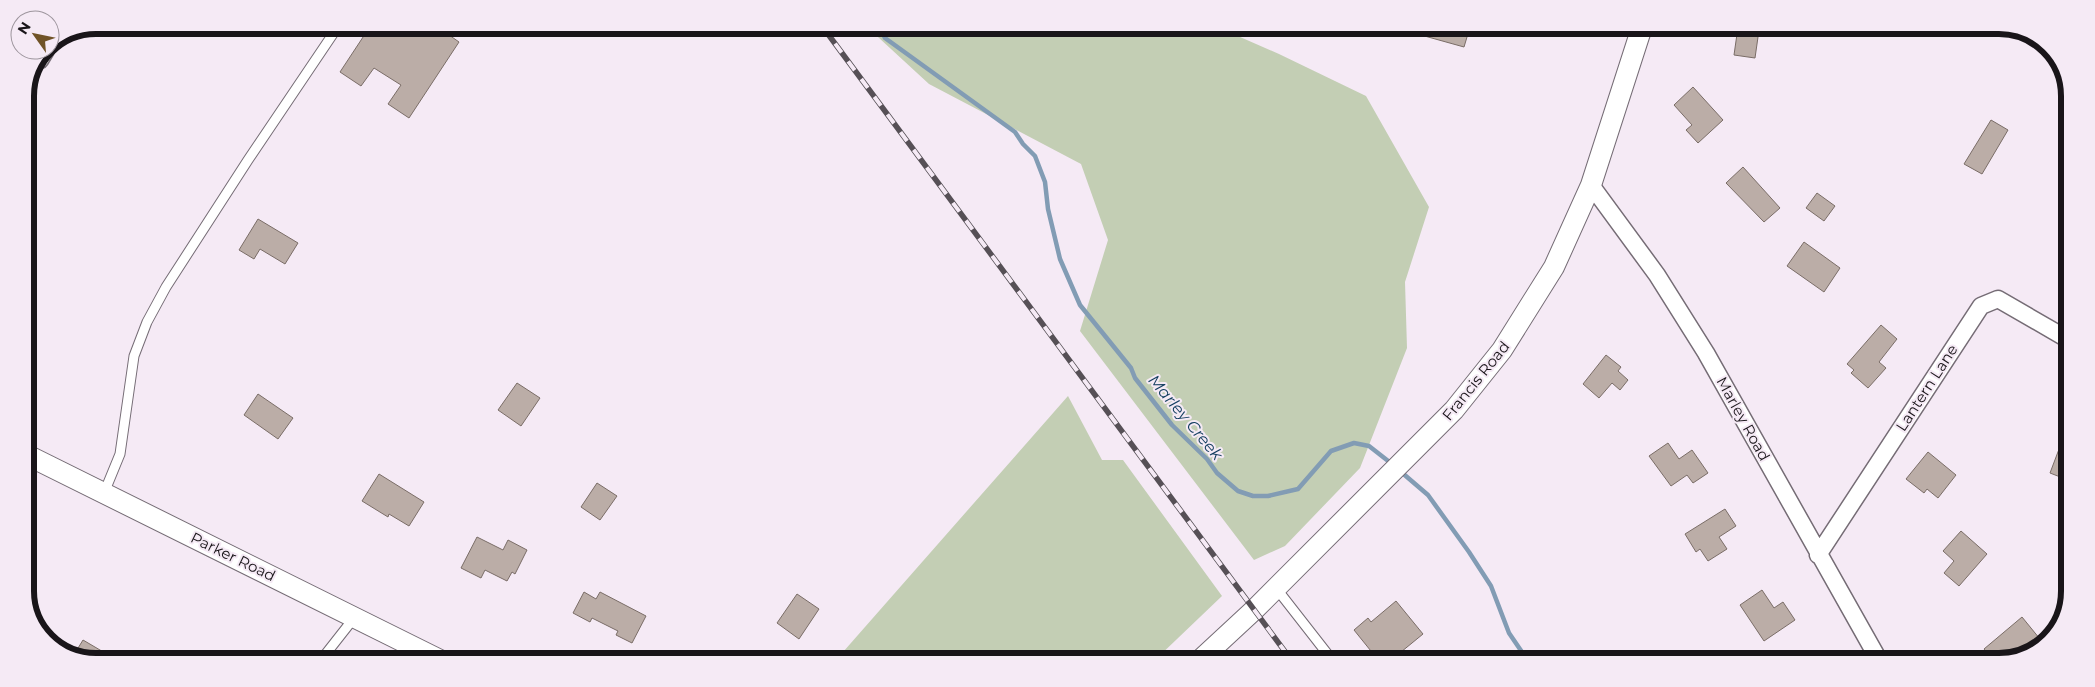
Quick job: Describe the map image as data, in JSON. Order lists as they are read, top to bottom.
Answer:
{
  "streets": {
    "street": [
      "Francis Road",
      "Lantern Lane",
      "Marley Road",
      "Parker Road"
    ]
  },
  "crossings": [
    ["Francis Road", "Marley Road"],
    ["Lantern Lane", "Marley Road"]
  ],
  "water": ["Marley Creek"],
  "north": "top left"
}
